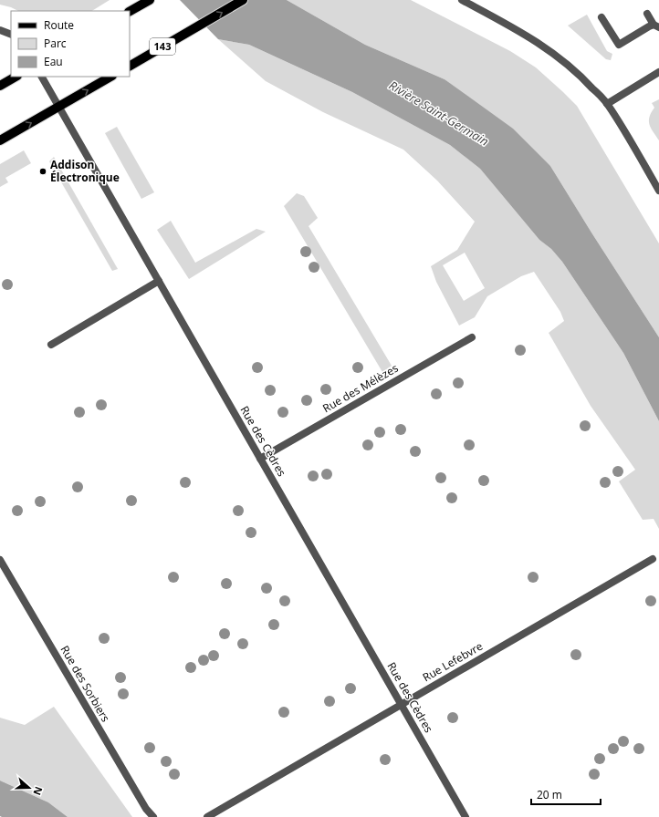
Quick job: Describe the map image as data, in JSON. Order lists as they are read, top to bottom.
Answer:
{
  "streets": {
    "main road": ["143"],
    "street": [
      "Rue des Mélèzes",
      "Rue des Cèdres",
      "Rue Lefebvre",
      "Rue des Sorbiers"
    ]
  },
  "crossings": [
    ["Rue des Mélèzes", "Rue des Cèdres"],
    ["Rue des Cèdres", "Rue Lefebvre"]
  ],
  "water": ["Rivière Saint-Germain"],
  "places": ["Addison Électronique"],
  "legend": ["Route", "Parc", "Eau"],
  "scale_bar": "20 m",
  "north": "right"
}
